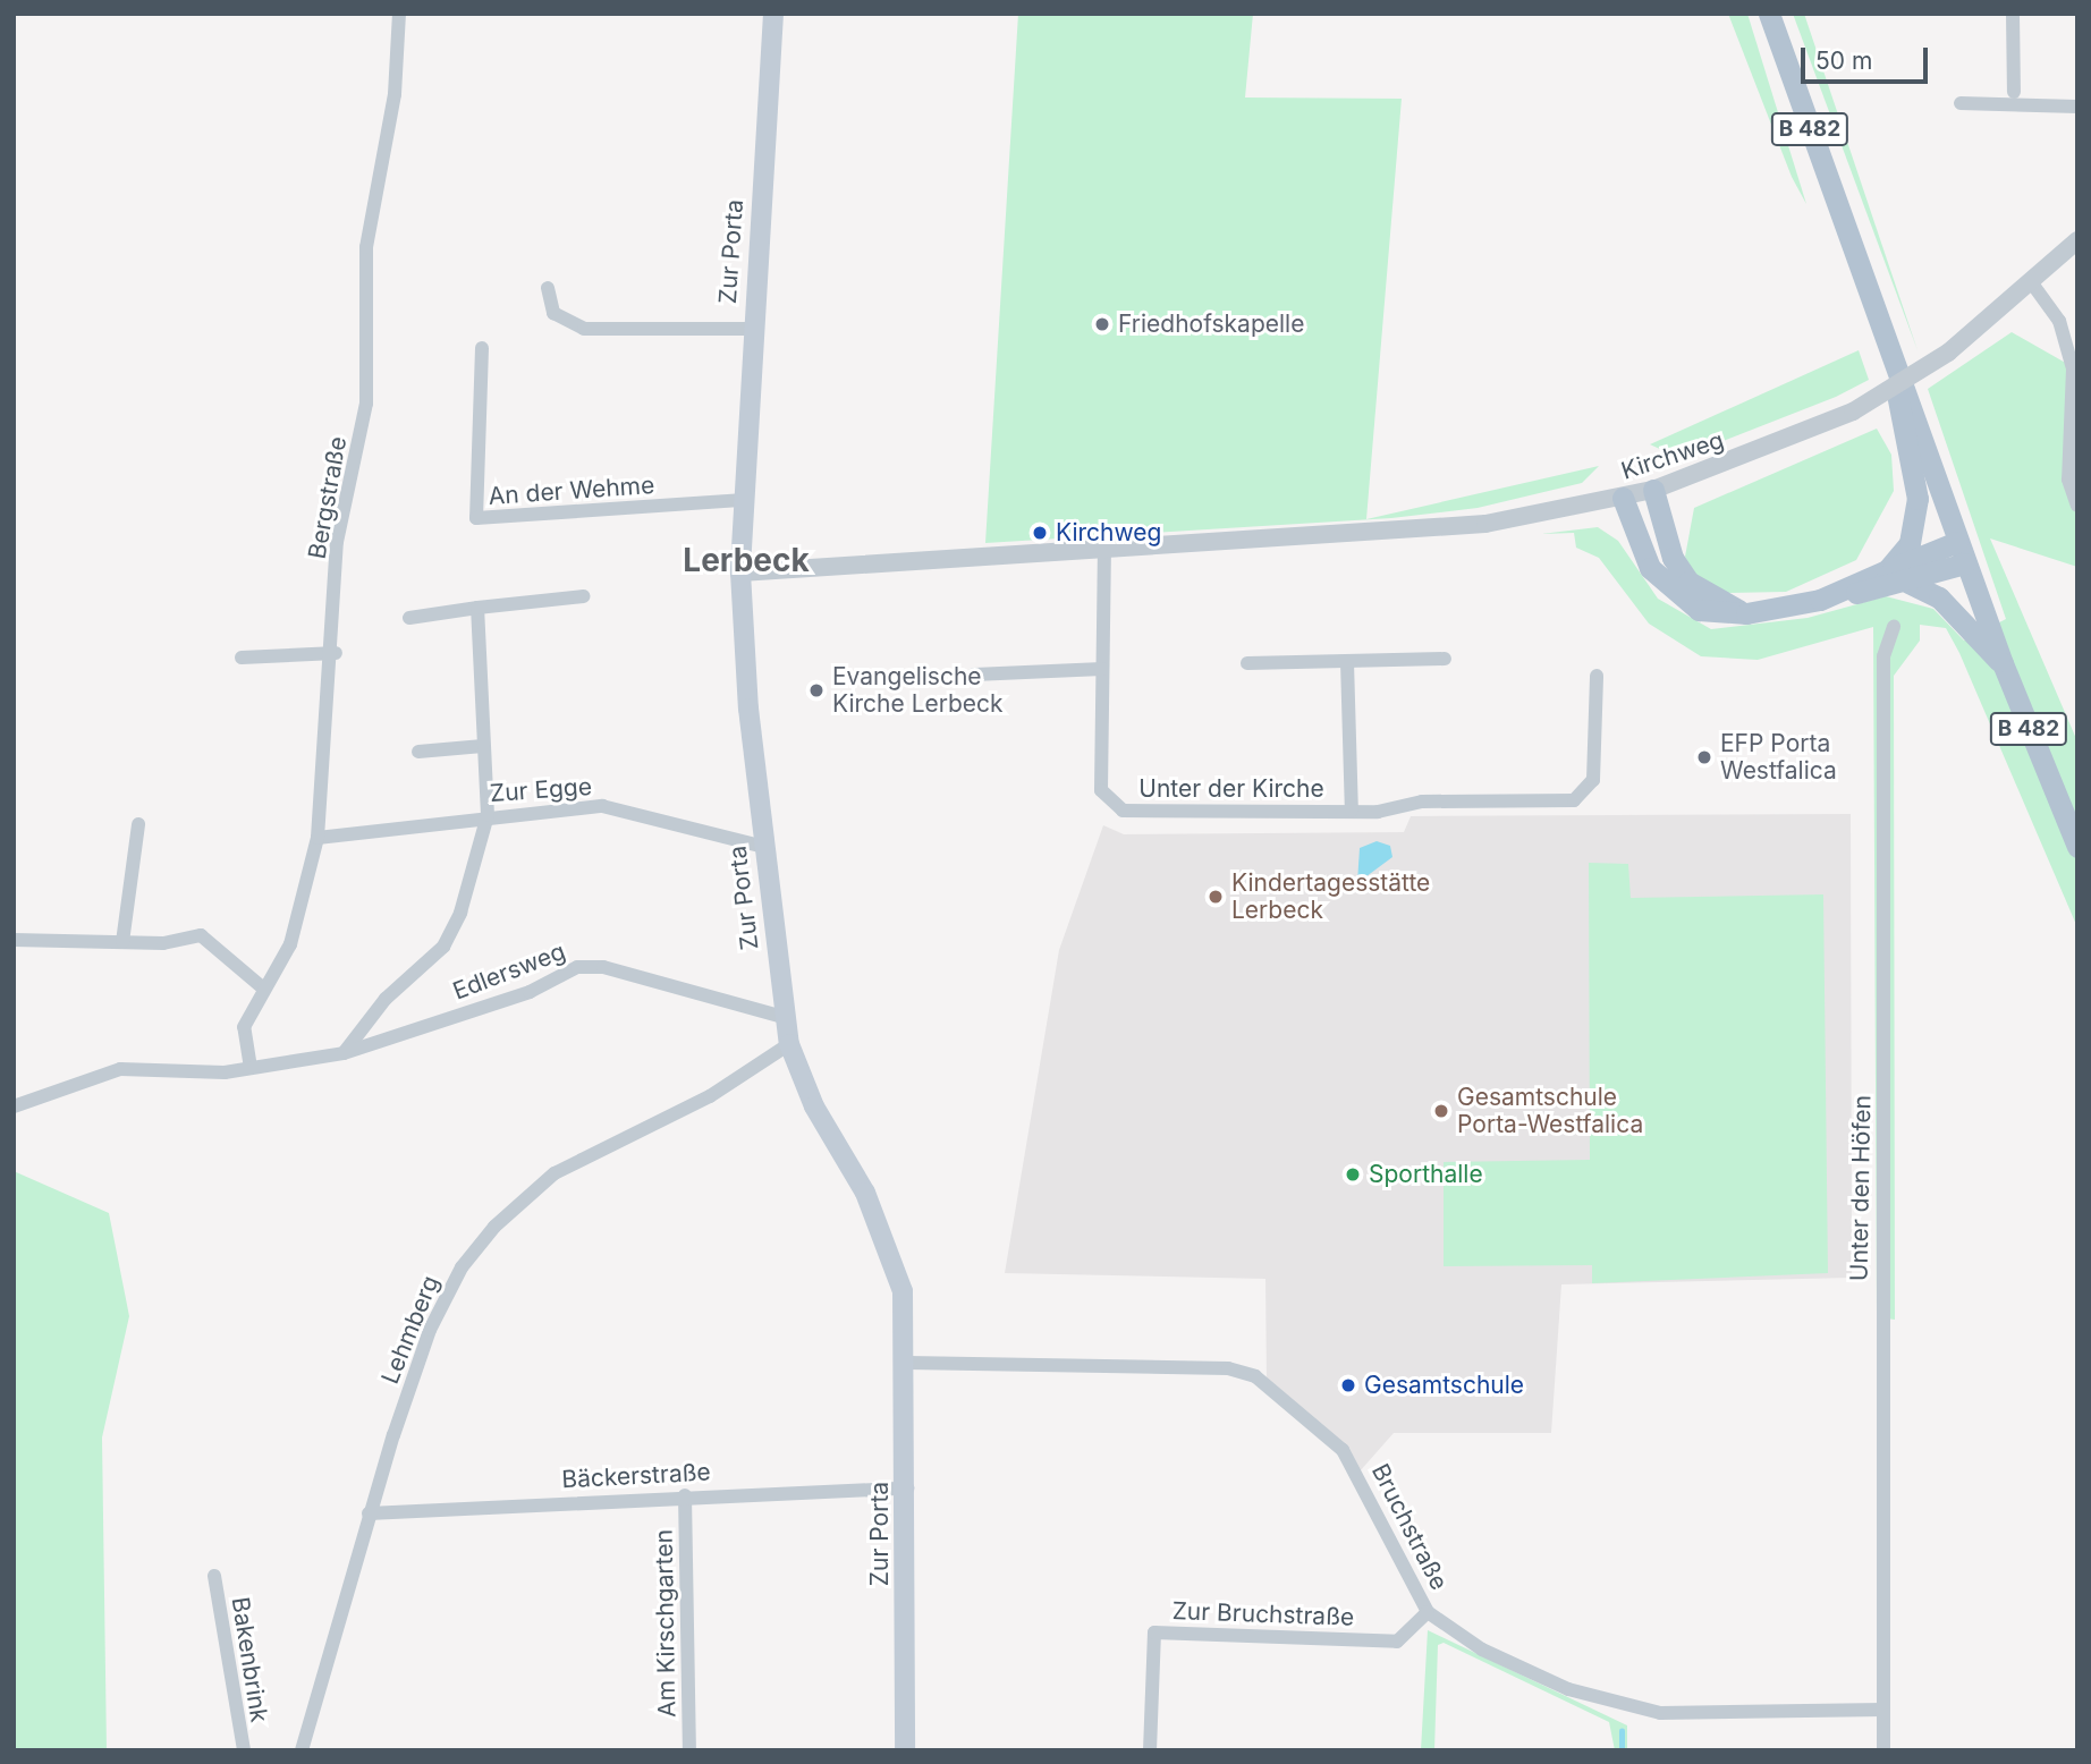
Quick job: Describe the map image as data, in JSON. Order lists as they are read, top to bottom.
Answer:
{
  "streets": {
    "main road": ["B 482", "Zur Porta"],
    "street": [
      "Kirchweg",
      "An der Wehme",
      "Bergstraße",
      "Unter der Kirche",
      "Zur Egge",
      "Edlersweg",
      "Unter den Höfen",
      "Lehmberg",
      "Bäckerstraße",
      "Bruchstraße",
      "Zur Bruchstraße",
      "Am Kirschgarten",
      "Bakenbrink"
    ]
  },
  "crossings": [
    ["Zur Porta", "Kirchweg"],
    ["Zur Porta", "An der Wehme"],
    ["Zur Porta", "Zur Egge"],
    ["Zur Porta", "Edlersweg"],
    ["Zur Porta", "Lehmberg"],
    ["Zur Porta", "Bäckerstraße"],
    ["Zur Porta", "Bruchstraße"],
    ["Kirchweg", "Unter der Kirche"],
    ["Bergstraße", "Zur Egge"],
    ["Bergstraße", "Edlersweg"],
    ["Unter den Höfen", "Bruchstraße"],
    ["Lehmberg", "Bäckerstraße"],
    ["Bäckerstraße", "Am Kirschgarten"],
    ["Bruchstraße", "Zur Bruchstraße"]
  ],
  "districts": ["Lerbeck"],
  "places": [
    "Friedhofskapelle",
    "Kirchweg",
    "Evangelische Kirche Lerbeck",
    "EFP Porta Westfalica",
    "Kindertagesstätte Lerbeck",
    "Gesamtschule Porta-Westfalica",
    "Sporthalle",
    "Gesamtschule"
  ],
  "scale_bar": "50 m"
}
